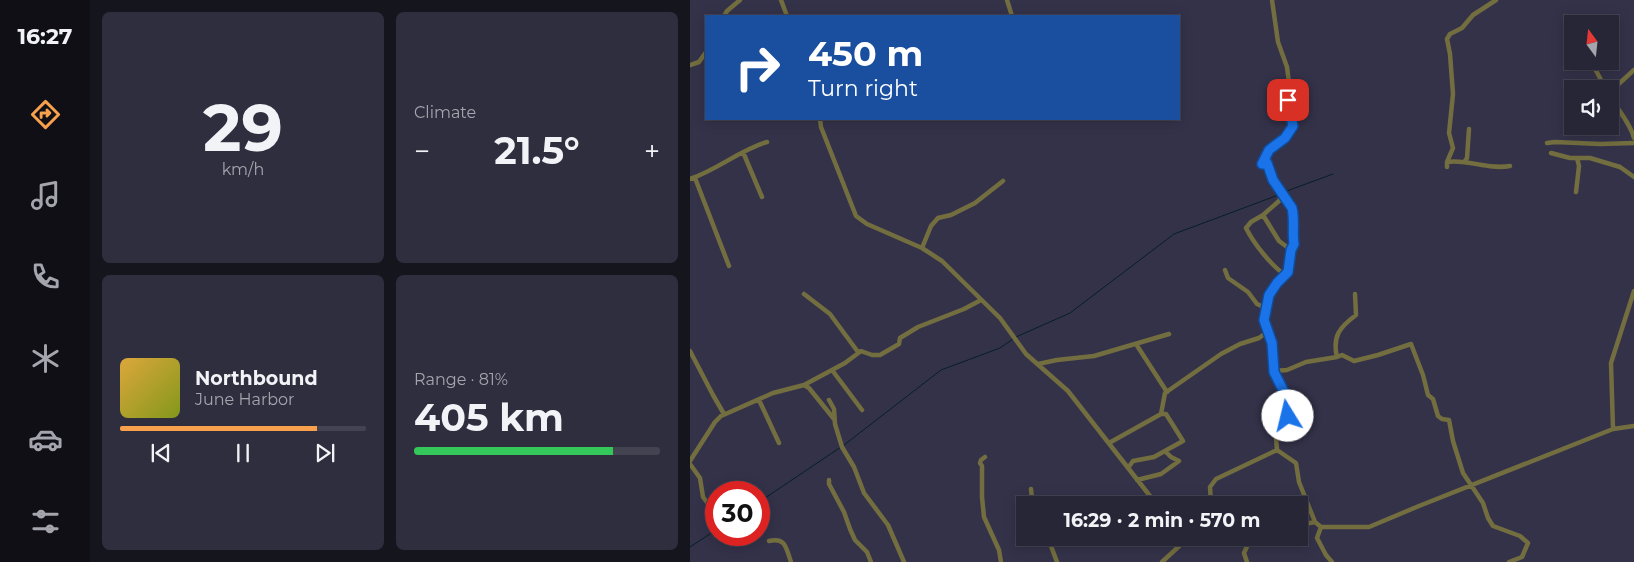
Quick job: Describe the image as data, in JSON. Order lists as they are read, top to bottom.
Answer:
{
  "north": "top",
  "page": {
    "tabs": "16:27",
    "tile": [
      ["29", "km/h"],
      "Climate",
      ["Range · 81%", "405 km"]
    ],
    "turn": ["450 m", "Turn right"],
    "heat": ["−", "21.5°", "+"],
    "song": ["Northbound", "June Harbor"],
    "limit": "30",
    "trip": "16:29 · 2 min · 570 m"
  }
}
